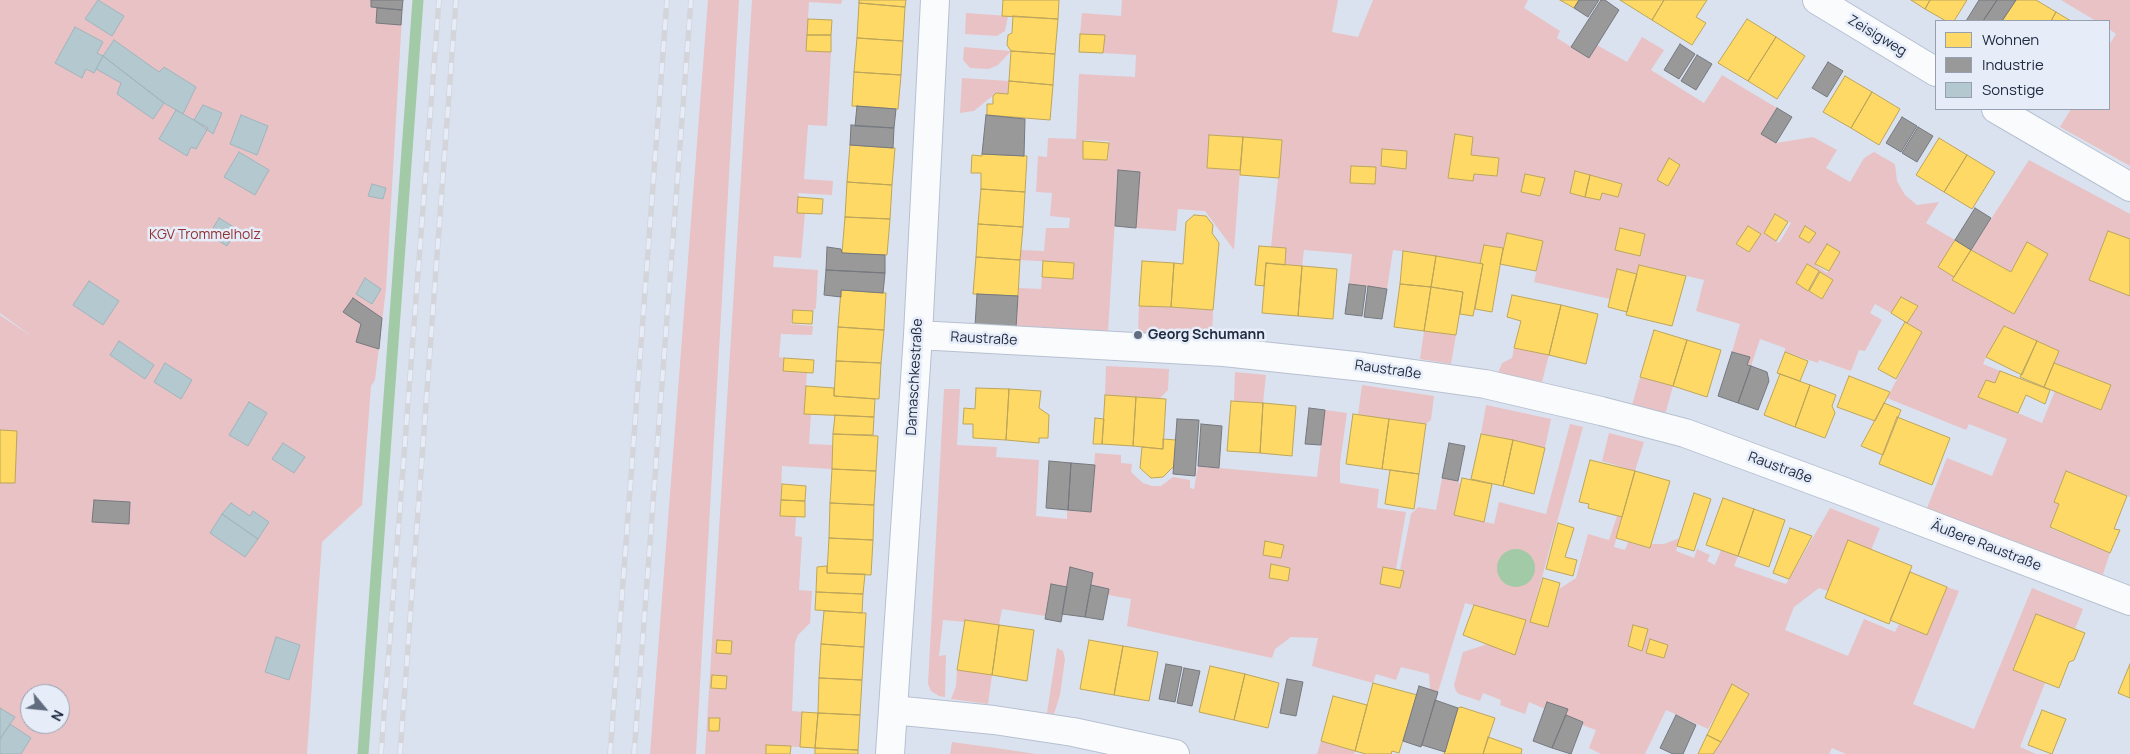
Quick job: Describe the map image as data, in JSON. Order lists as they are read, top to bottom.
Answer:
{
  "streets": {
    "street": [
      "Zeisigweg",
      "Raustraße",
      "Damaschkestraße",
      "Äußere Raustraße"
    ]
  },
  "crossings": [
    ["Raustraße", "Damaschkestraße"],
    ["Raustraße", "Äußere Raustraße"]
  ],
  "parks": ["KGV Trommelholz"],
  "places": ["Georg Schumann"],
  "legend": ["Wohnen", "Industrie", "Sonstige"],
  "north": "bottom right"
}
